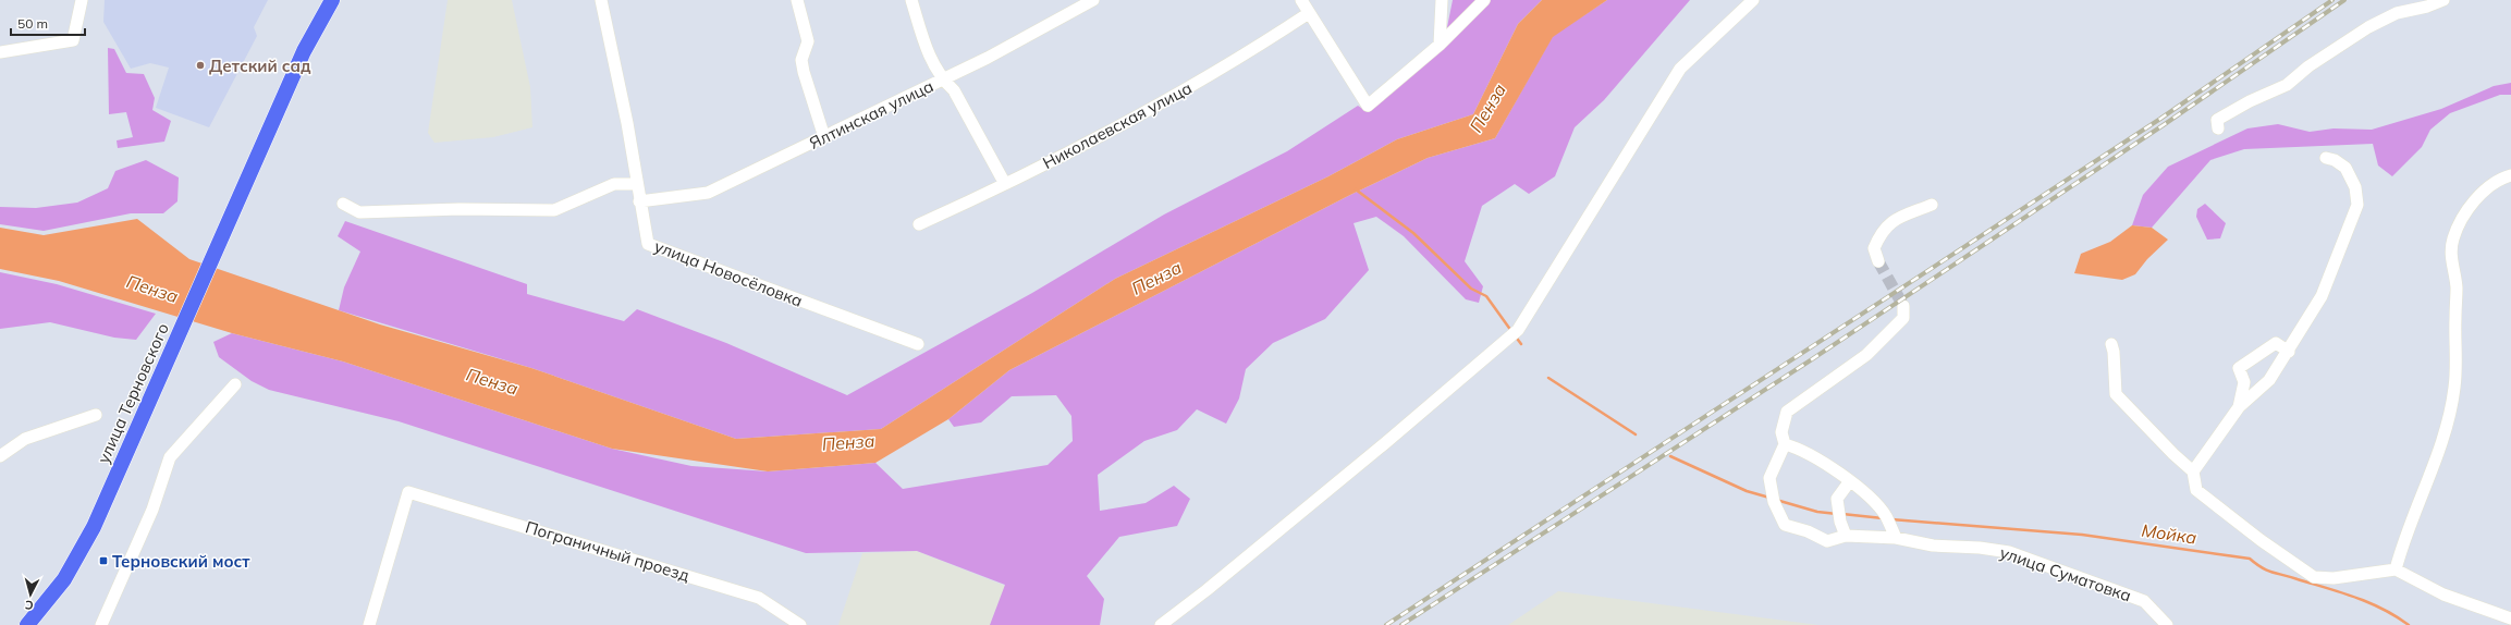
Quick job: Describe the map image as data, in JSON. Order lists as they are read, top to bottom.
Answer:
{
  "streets": {
    "main road": ["улица Терновского"],
    "street": [
      "Ялтинская улица",
      "Николаевская улица",
      "улица Новосёловка",
      "Пограничный проезд",
      "улица Суматовка"
    ]
  },
  "crossings": [
    ["Ялтинская улица", "улица Новосёловка"]
  ],
  "water": ["Пенза", "Мойка"],
  "places": {
    "other": ["Детский сад"],
    "transit": ["Терновский мост"]
  },
  "scale_bar": "50 m",
  "north": "bottom"
}
